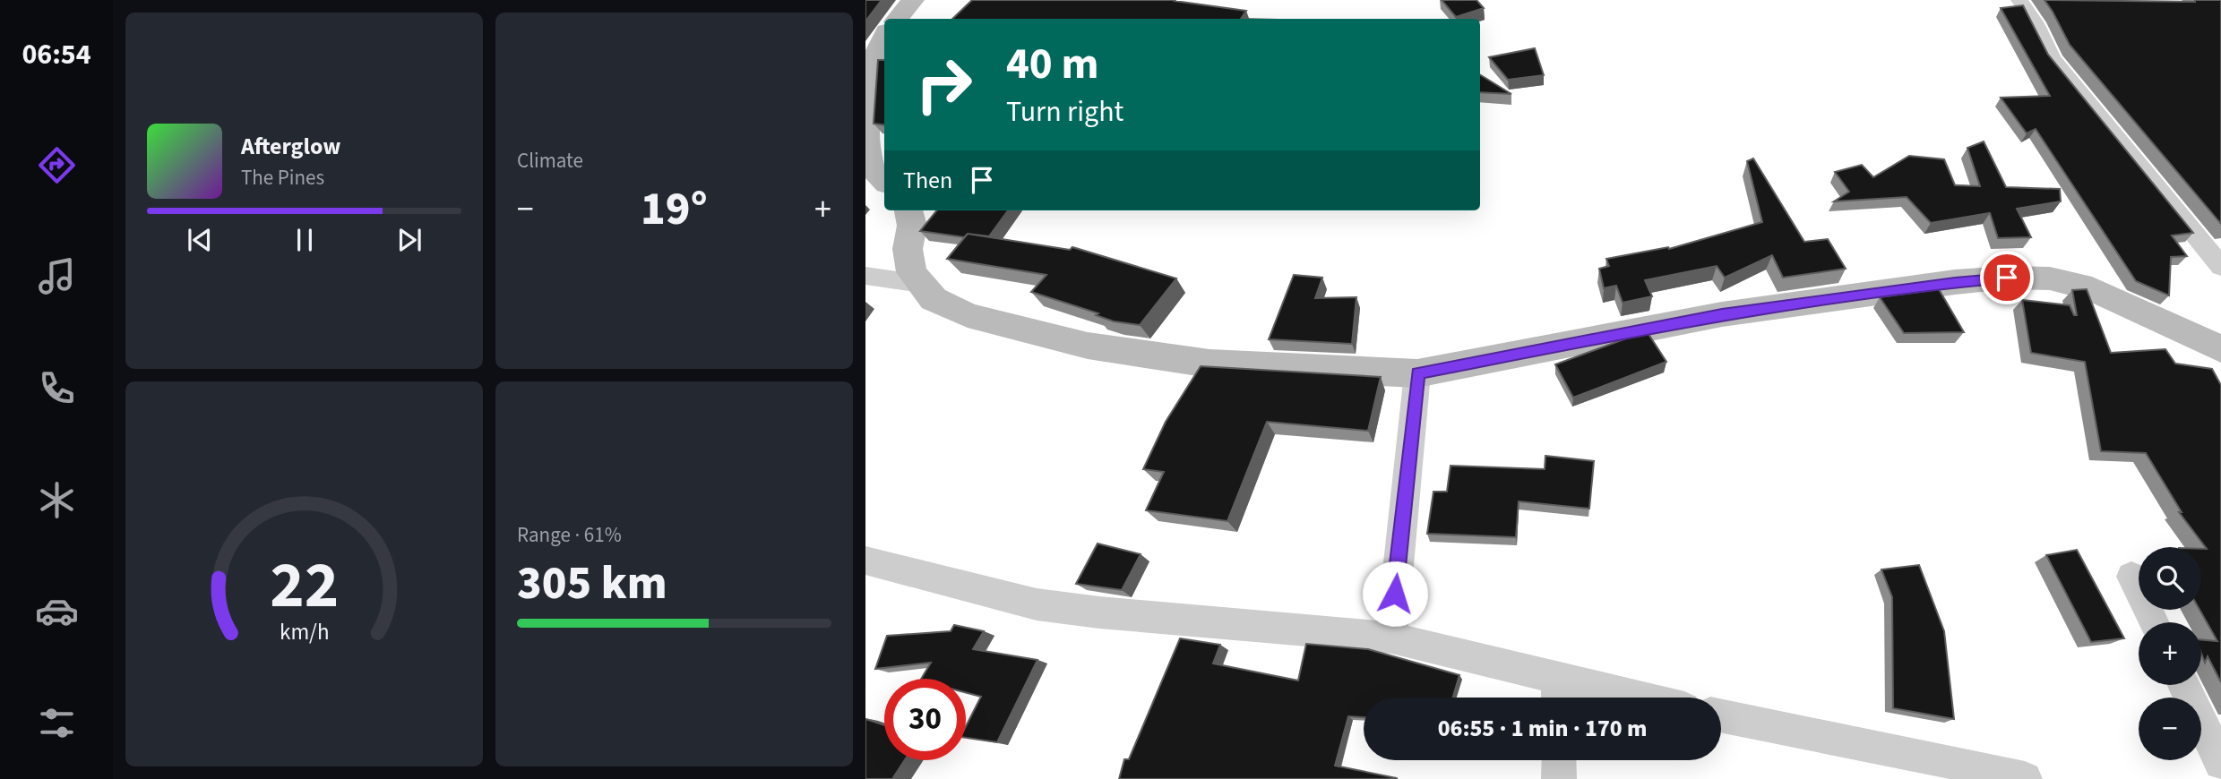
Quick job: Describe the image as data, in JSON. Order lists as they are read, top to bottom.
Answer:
{
  "page": {
    "tabs": "06:54",
    "tile": [
      "Climate",
      ["Range · 61%", "305 km"]
    ],
    "turn": ["40 m", "Turn right"],
    "song": ["Afterglow", "The Pines"],
    "then": "Then",
    "heat": ["−", "19°", "+"],
    "map_buttons": ["+", "−"],
    "limit": "30",
    "trip": "06:55 · 1 min · 170 m",
    "gauge": ["22", "km/h"]
  }
}
